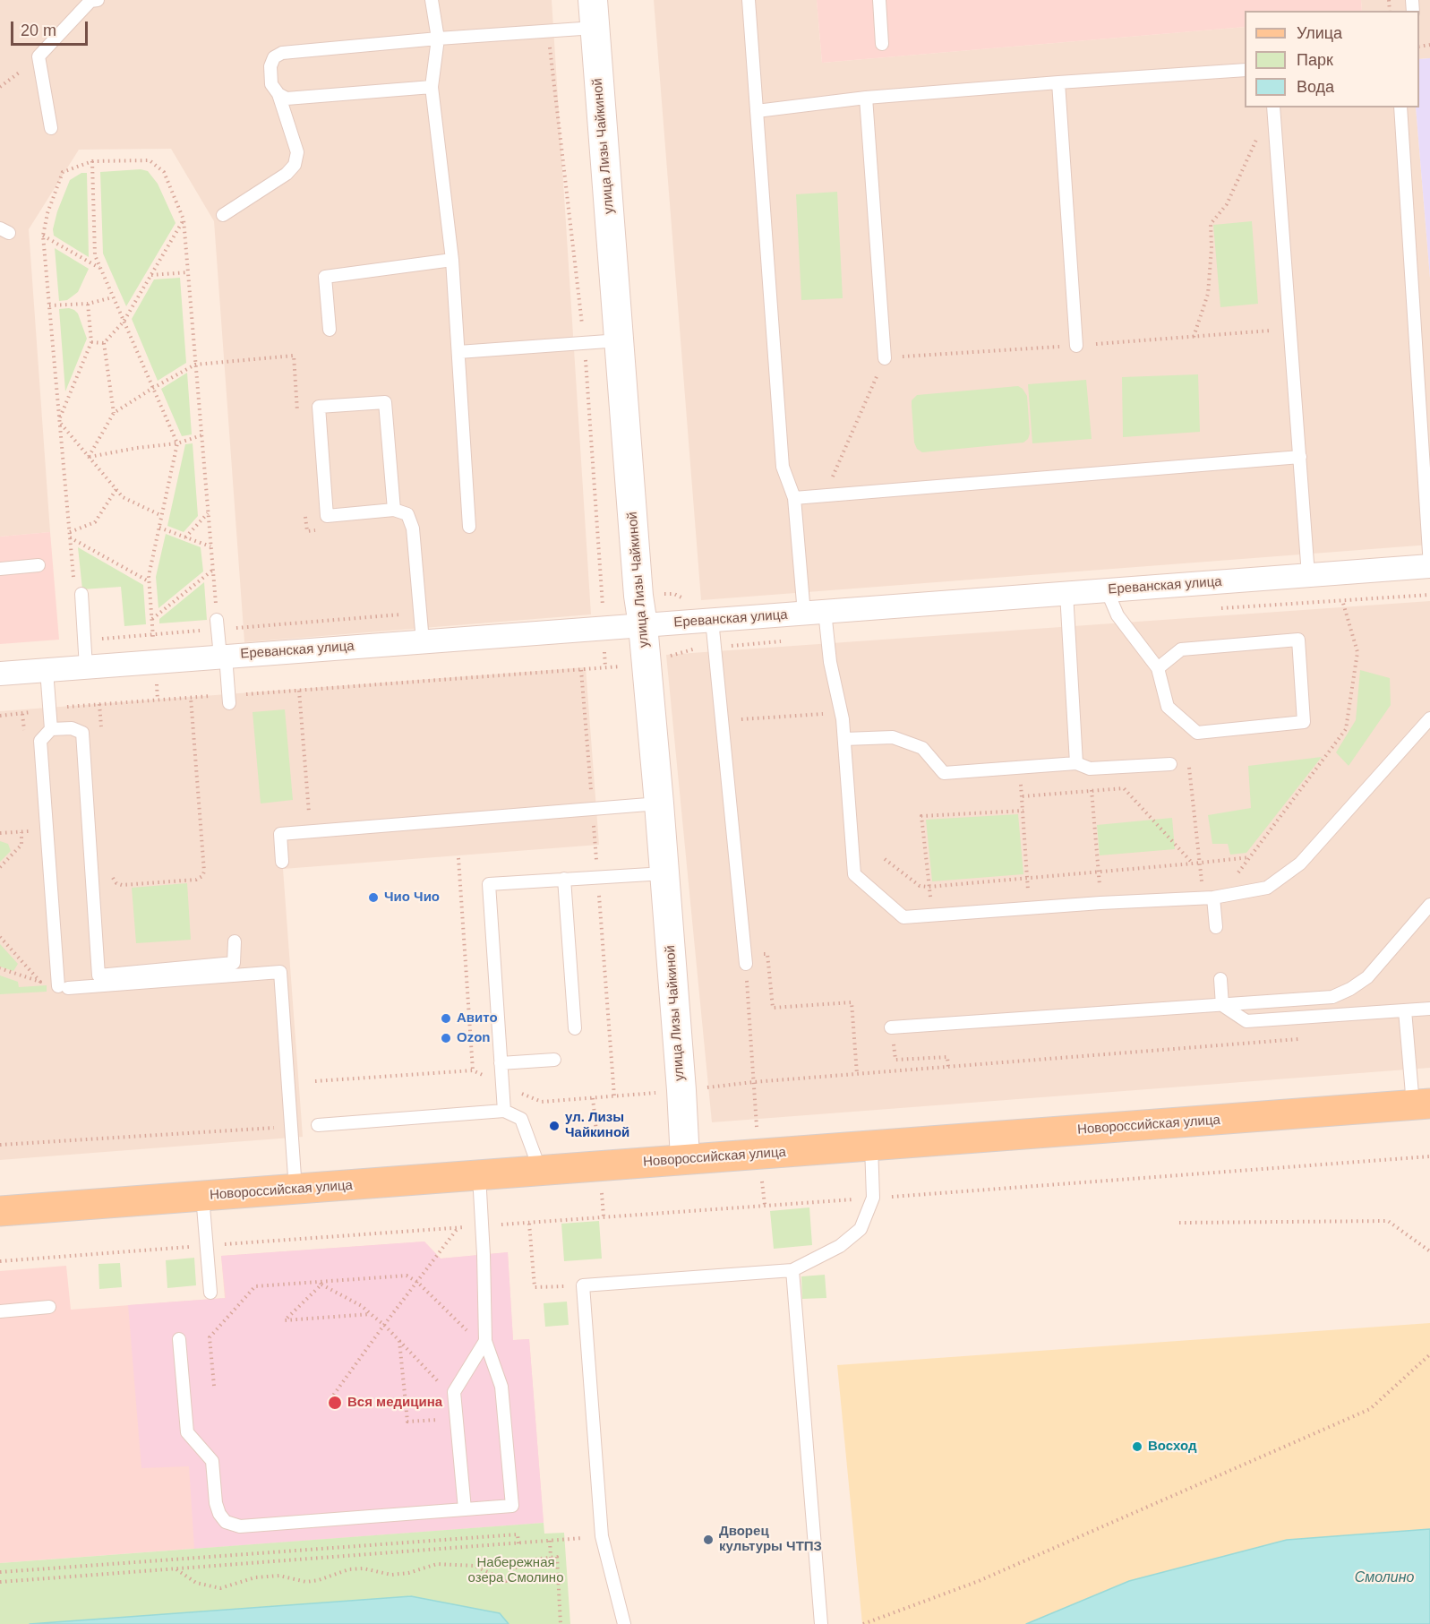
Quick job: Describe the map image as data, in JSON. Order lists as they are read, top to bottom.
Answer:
{
  "streets": {
    "main road": ["Новороссийская улица"],
    "street": ["улица Лизы Чайкиной", "Ереванская улица"]
  },
  "crossings": [
    ["улица Лизы Чайкиной", "Ереванская улица"],
    ["улица Лизы Чайкиной", "Новороссийская улица"]
  ],
  "water": ["Смолино"],
  "parks": ["Набережная озера Смолино"],
  "places": [
    "Чио Чио",
    "Авито",
    "Ozon",
    "ул. Лизы Чайкиной",
    "Вся медицина",
    "Восход",
    "Дворец культуры ЧТПЗ"
  ],
  "legend": ["Улица", "Парк", "Вода"],
  "scale_bar": "20 m"
}
